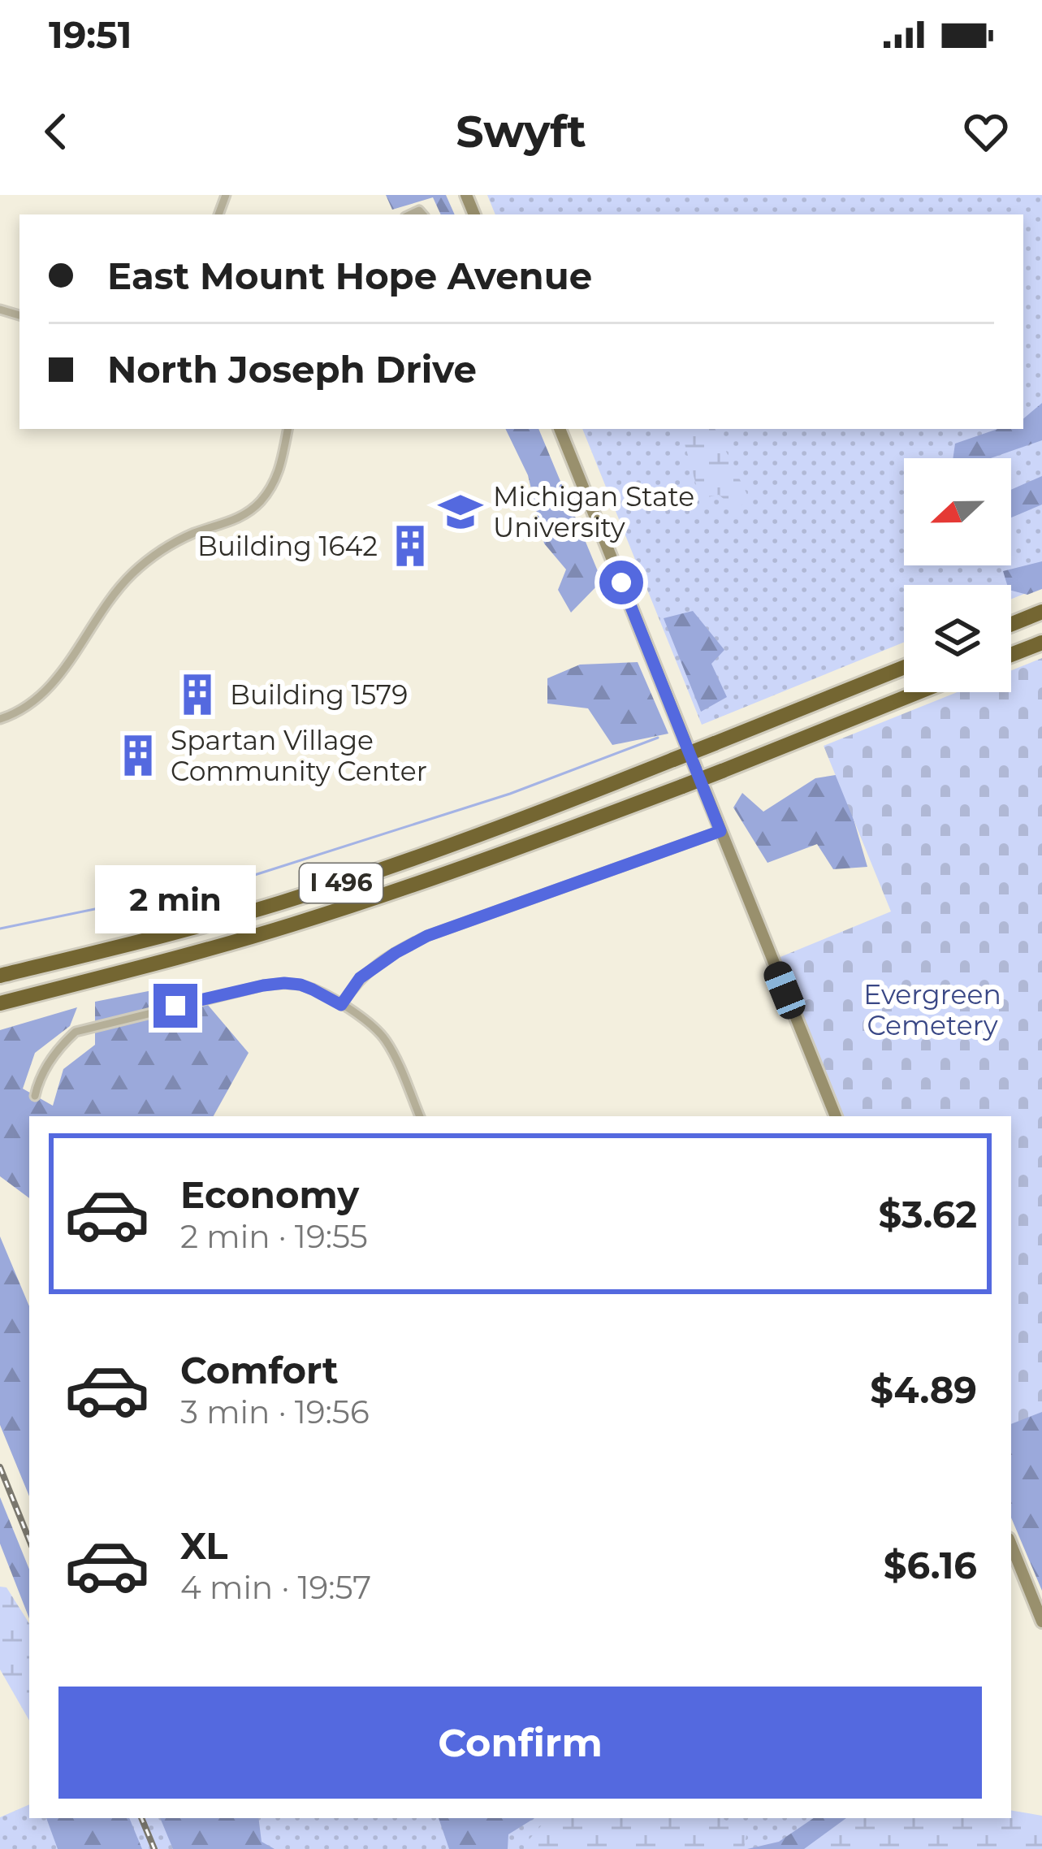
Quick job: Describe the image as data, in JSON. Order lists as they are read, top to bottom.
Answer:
{
  "streets": {
    "highway": ["I 496"]
  },
  "parks": ["Evergreen Cemetery"],
  "places": {
    "school or university": ["Michigan State University"],
    "building": ["Building 1642", "Building 1579", "Spartan Village Community Center"]
  },
  "north": "left",
  "page": {
    "status": "19:51",
    "header": "Swyft",
    "banner": ["East Mount Hope Avenue", "North Joseph Drive"],
    "bubble": "2 min",
    "list": [
      {
        "name": "Economy",
        "note": "2 min · 19:55",
        "value": "$3.62"
      },
      {
        "name": "Comfort",
        "note": "3 min · 19:56",
        "value": "$4.89"
      },
      {
        "name": "XL",
        "note": "4 min · 19:57",
        "value": "$6.16"
      }
    ],
    "buttons": "Confirm"
  }
}
